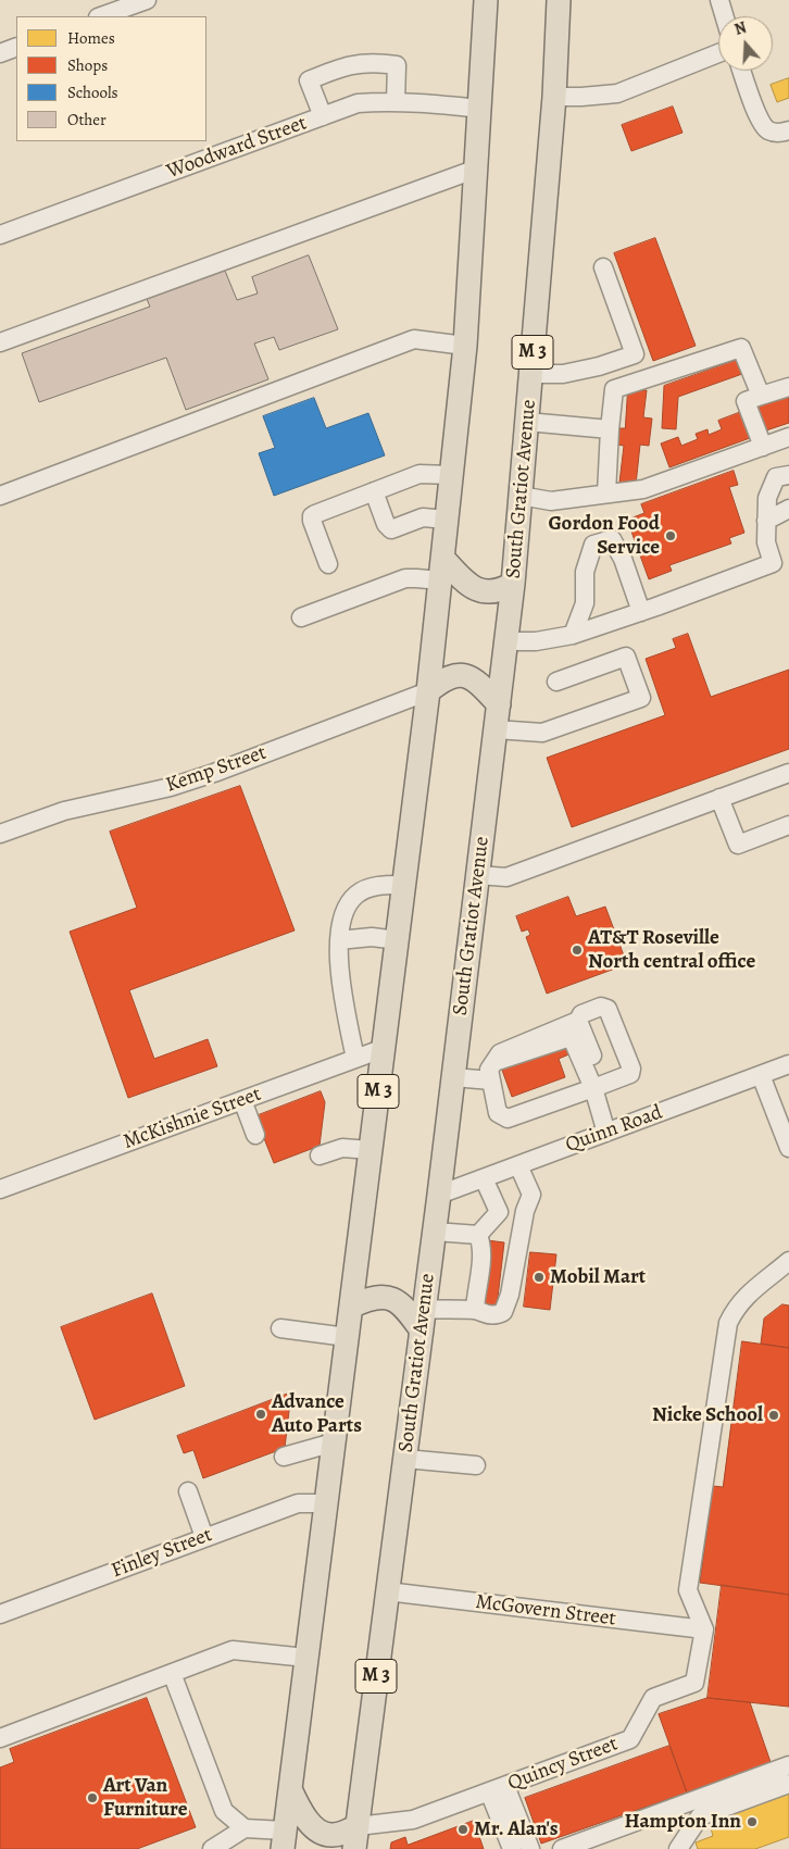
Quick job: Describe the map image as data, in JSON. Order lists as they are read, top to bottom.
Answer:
{
  "streets": {
    "main road": ["M 3", "South Gratiot Avenue"],
    "street": [
      "Woodward Street",
      "Kemp Street",
      "McKishnie Street",
      "Quinn Road",
      "Finley Street",
      "McGovern Street",
      "Quincy Street"
    ]
  },
  "crossings": [
    ["Woodward Street", "M 3"],
    ["M 3", "Kemp Street"],
    ["M 3", "McKishnie Street"],
    ["M 3", "Finley Street"],
    ["South Gratiot Avenue", "Quinn Road"],
    ["South Gratiot Avenue", "McGovern Street"],
    ["South Gratiot Avenue", "Quincy Street"],
    ["McGovern Street", "Quincy Street"]
  ],
  "places": [
    "Gordon Food Service",
    "AT&T Roseville North central office",
    "Mobil Mart",
    "Advance Auto Parts",
    "Nicke School",
    "Art Van Furniture",
    "Hampton Inn",
    "Mr. Alan's"
  ],
  "legend": [
    "Homes",
    "Shops",
    "Schools",
    "Other"
  ],
  "north": "top"
}
